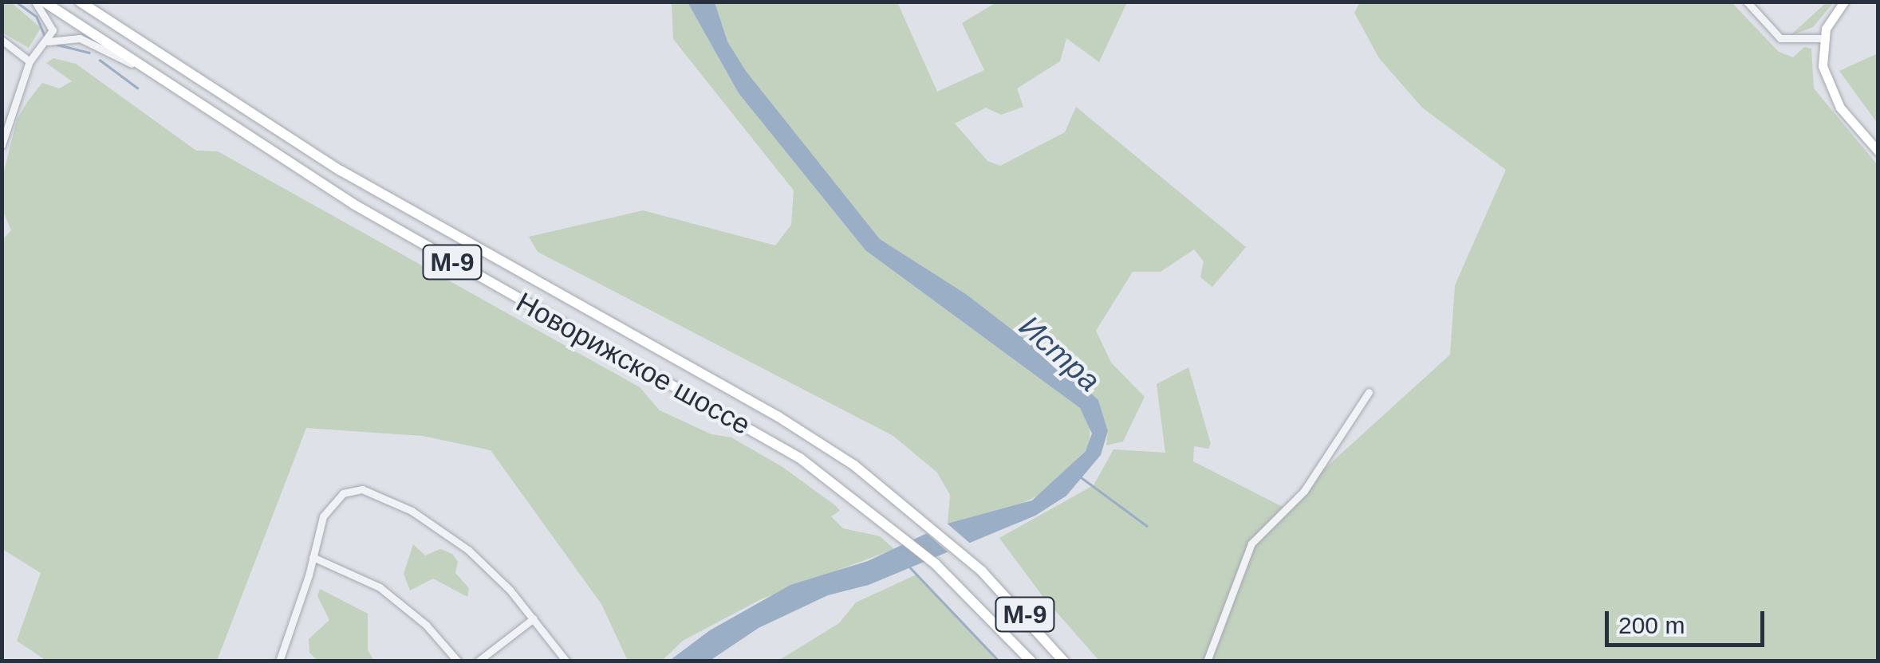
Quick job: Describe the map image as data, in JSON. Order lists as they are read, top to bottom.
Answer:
{
  "streets": {
    "highway": ["М-9", "Новорижское шоссе"]
  },
  "water": ["Истра"],
  "scale_bar": "200 m"
}
